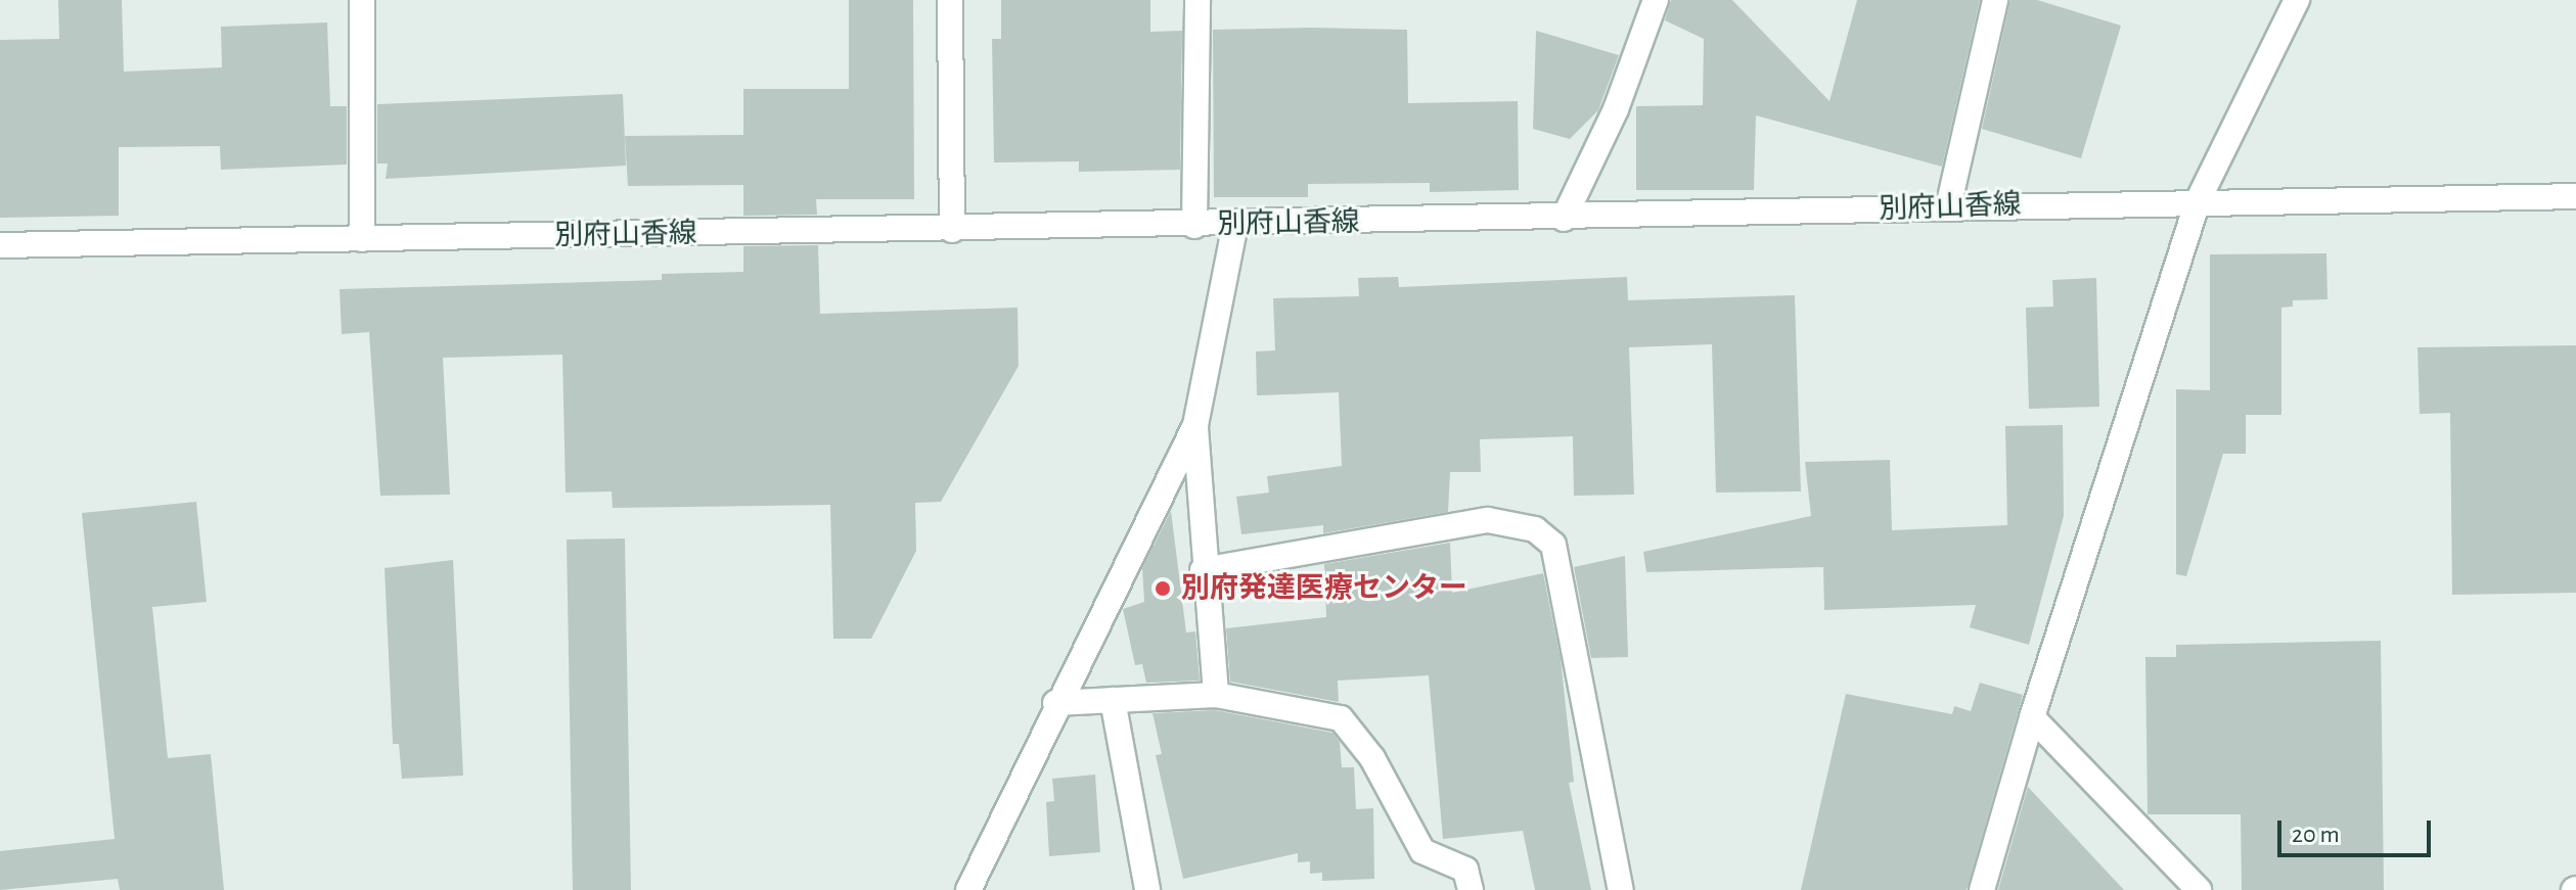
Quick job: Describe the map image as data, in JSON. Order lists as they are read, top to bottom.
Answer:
{
  "streets": {
    "street": ["別府山香線"]
  },
  "places": ["別府発達医療センター"],
  "scale_bar": "20 m"
}
